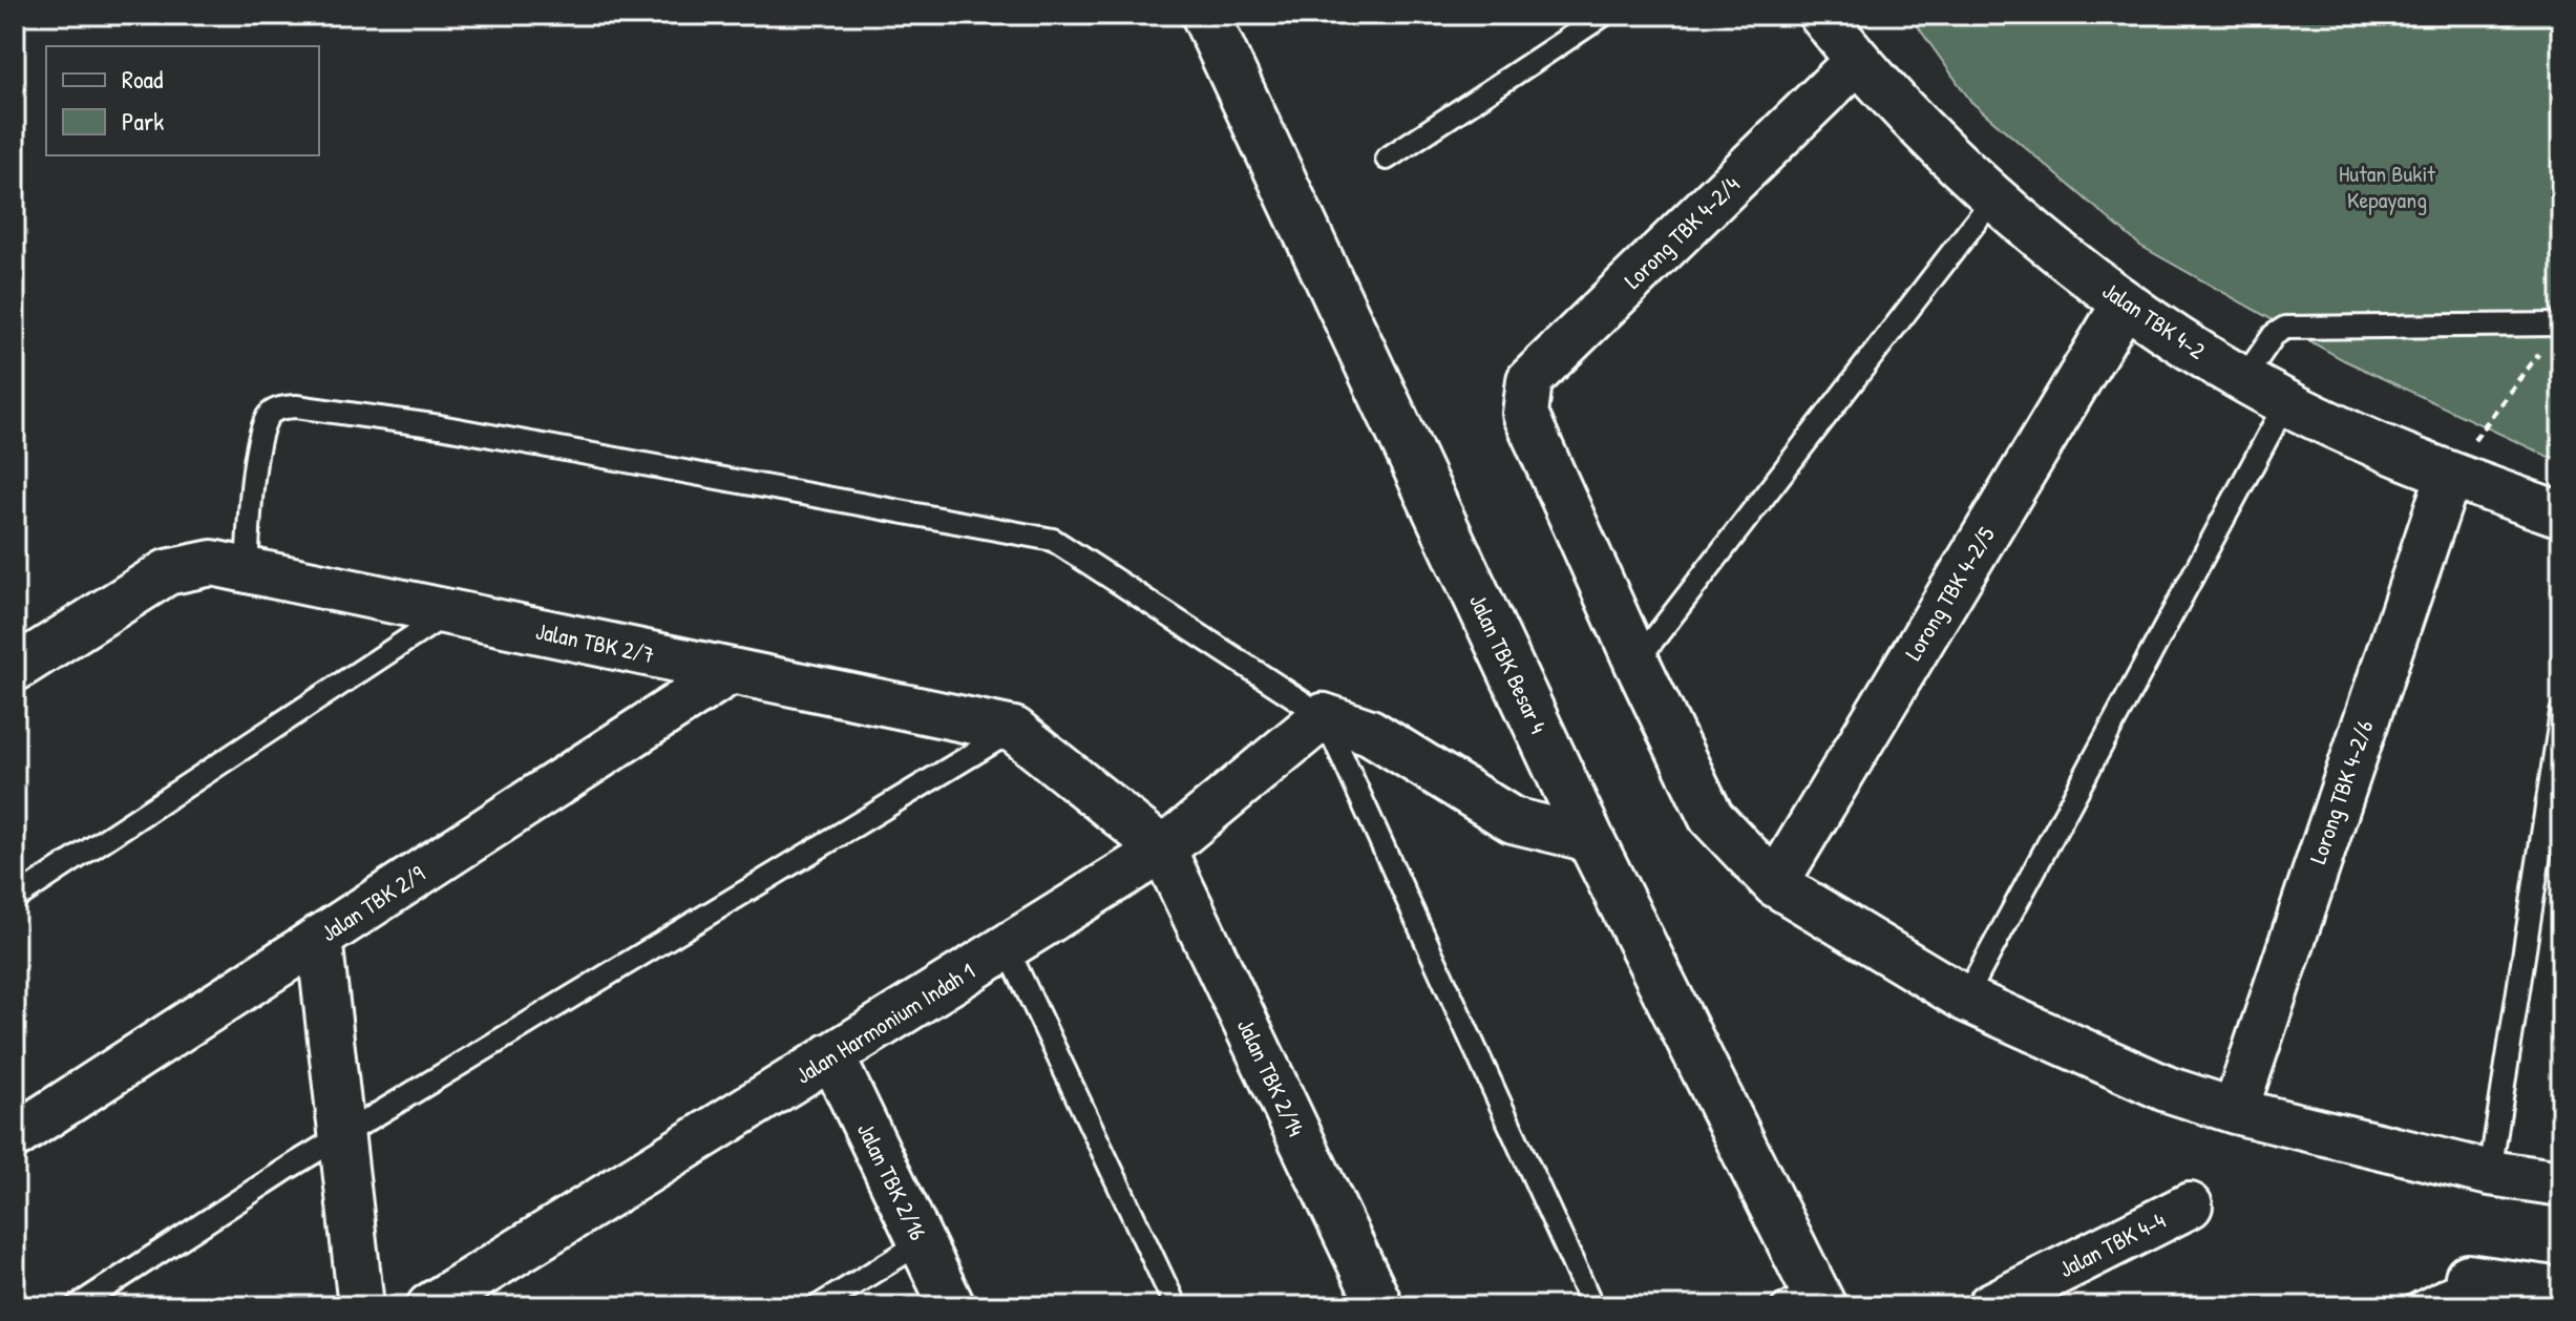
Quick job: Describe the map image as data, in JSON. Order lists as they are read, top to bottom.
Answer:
{
  "streets": {
    "street": [
      "Lorong TBK 4-2/4",
      "Jalan TBK 4-2",
      "Lorong TBK 4-2/5",
      "Jalan TBK 2/7",
      "Jalan TBK Besar 4",
      "Lorong TBK 4-2/6",
      "Jalan TBK 2/9",
      "Jalan Harmonium Indah 1",
      "Jalan TBK 2/14",
      "Jalan TBK 2/16",
      "Jalan TBK 4-4"
    ]
  },
  "crossings": [
    ["Lorong TBK 4-2/4", "Jalan TBK 4-2"],
    ["Jalan TBK 4-2", "Lorong TBK 4-2/5"],
    ["Jalan TBK 4-2", "Lorong TBK 4-2/6"],
    ["Jalan TBK 2/7", "Jalan TBK 2/9"],
    ["Jalan TBK 2/7", "Jalan Harmonium Indah 1"],
    ["Jalan TBK 2/7", "Jalan TBK 2/14"],
    ["Jalan Harmonium Indah 1", "Jalan TBK 2/14"],
    ["Jalan Harmonium Indah 1", "Jalan TBK 2/16"]
  ],
  "parks": ["Hutan Bukit Kepayang"],
  "legend": ["Road", "Park"]
}
